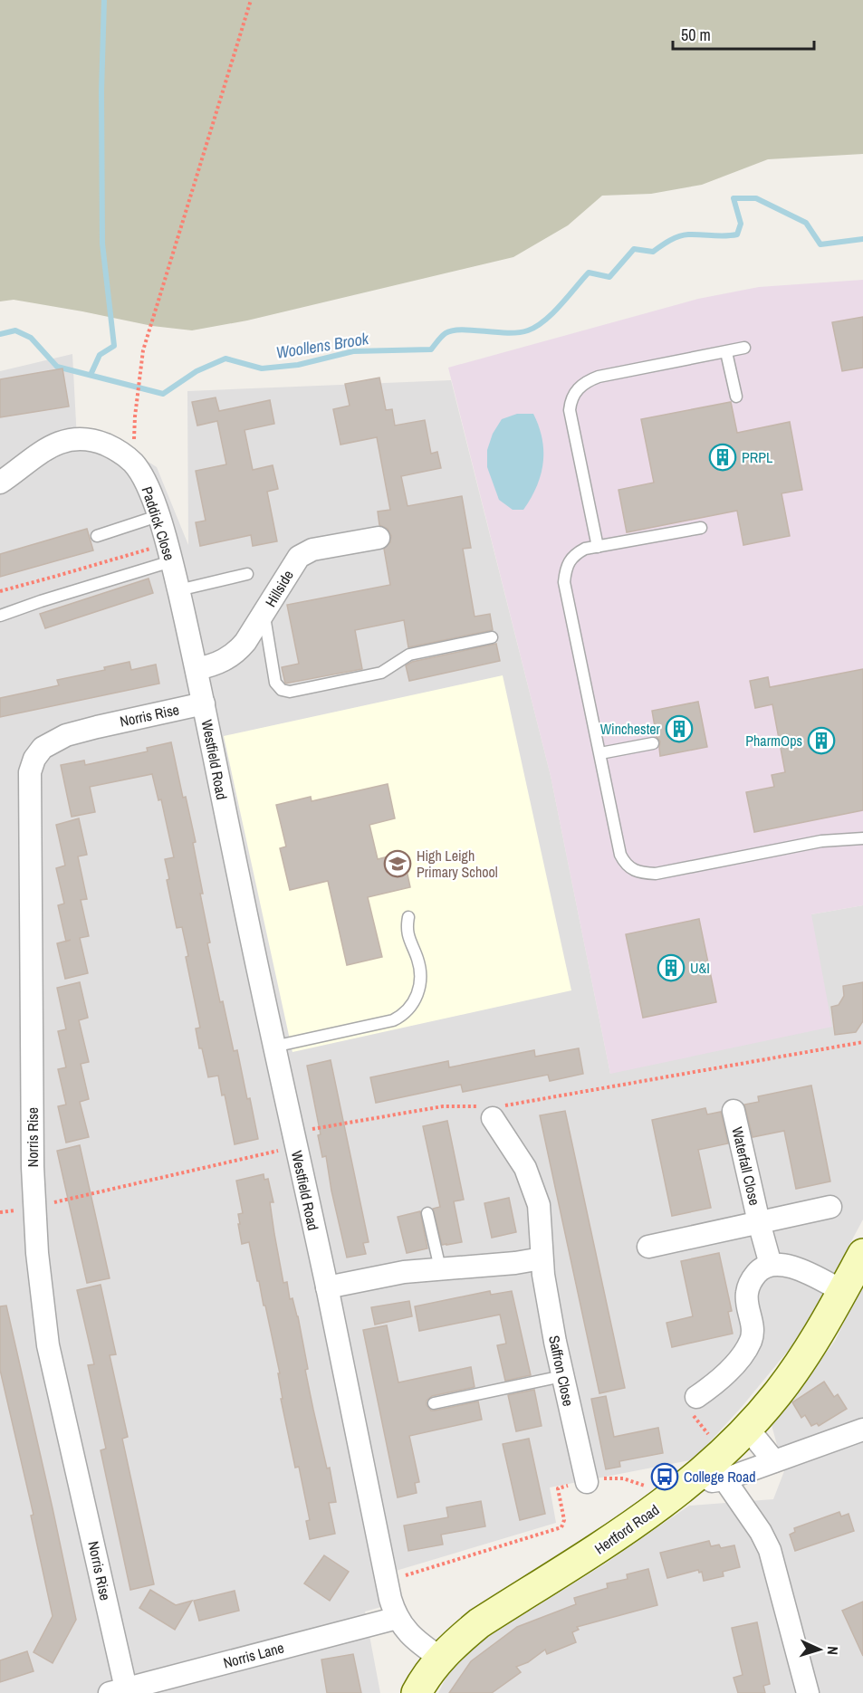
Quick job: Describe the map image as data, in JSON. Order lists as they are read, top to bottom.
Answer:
{
  "streets": {
    "main road": ["Hertford Road"],
    "street": [
      "Paddick Close",
      "Hillside",
      "Norris Rise",
      "Westfield Road",
      "Waterfall Close",
      "Saffron Close",
      "Norris Lane"
    ]
  },
  "crossings": [
    ["Paddick Close", "Hillside"],
    ["Paddick Close", "Norris Rise"],
    ["Paddick Close", "Westfield Road"],
    ["Norris Rise", "Westfield Road"],
    ["Norris Rise", "Norris Lane"],
    ["Westfield Road", "Hertford Road"],
    ["Westfield Road", "Norris Lane"]
  ],
  "water": ["Woollens Brook"],
  "places": {
    "building": [
      "PRPL",
      "Winchester",
      "PharmOps",
      "U&I"
    ],
    "school or university": ["High Leigh Primary School"],
    "bus stop": ["College Road"]
  },
  "scale_bar": "50 m",
  "north": "right"
}
